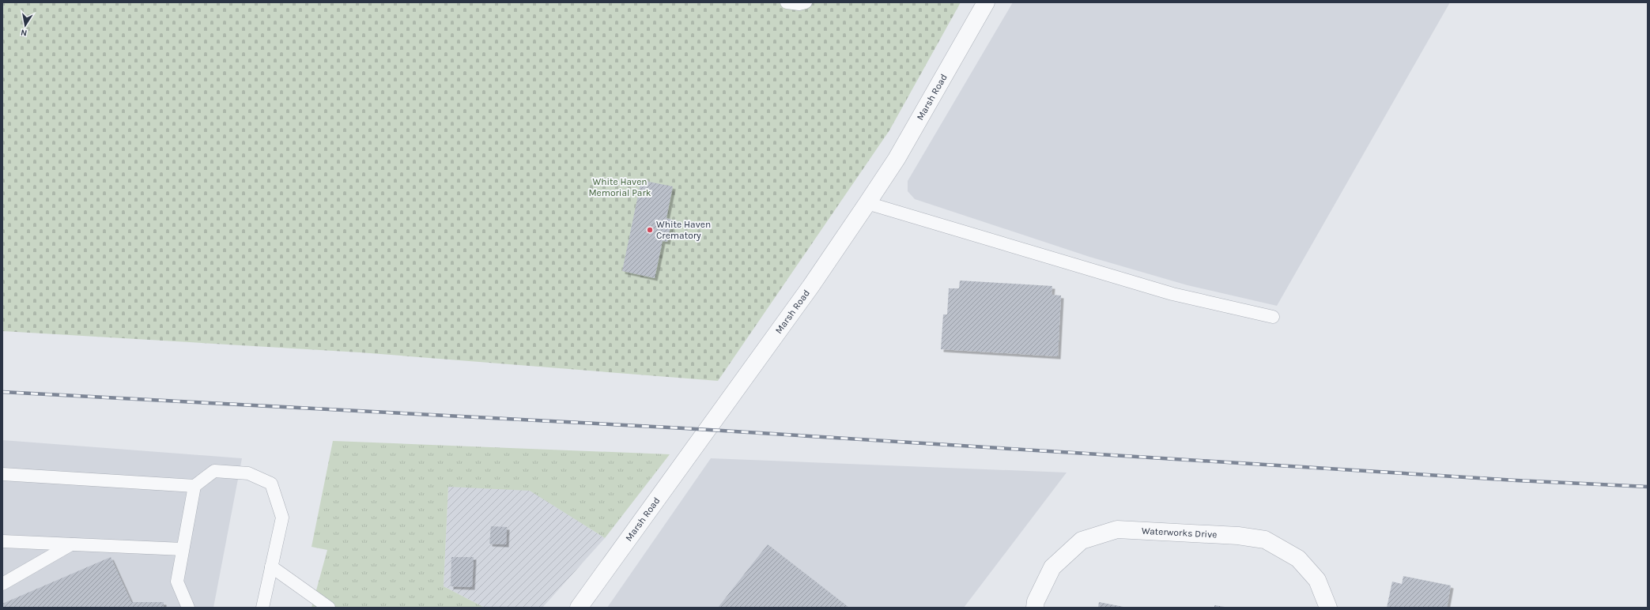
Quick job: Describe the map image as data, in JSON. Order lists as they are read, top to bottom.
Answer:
{
  "streets": {
    "street": ["Marsh Road", "Waterworks Drive"]
  },
  "parks": ["White Haven Memorial Park"],
  "places": ["White Haven Crematory"],
  "north": "bottom"
}
